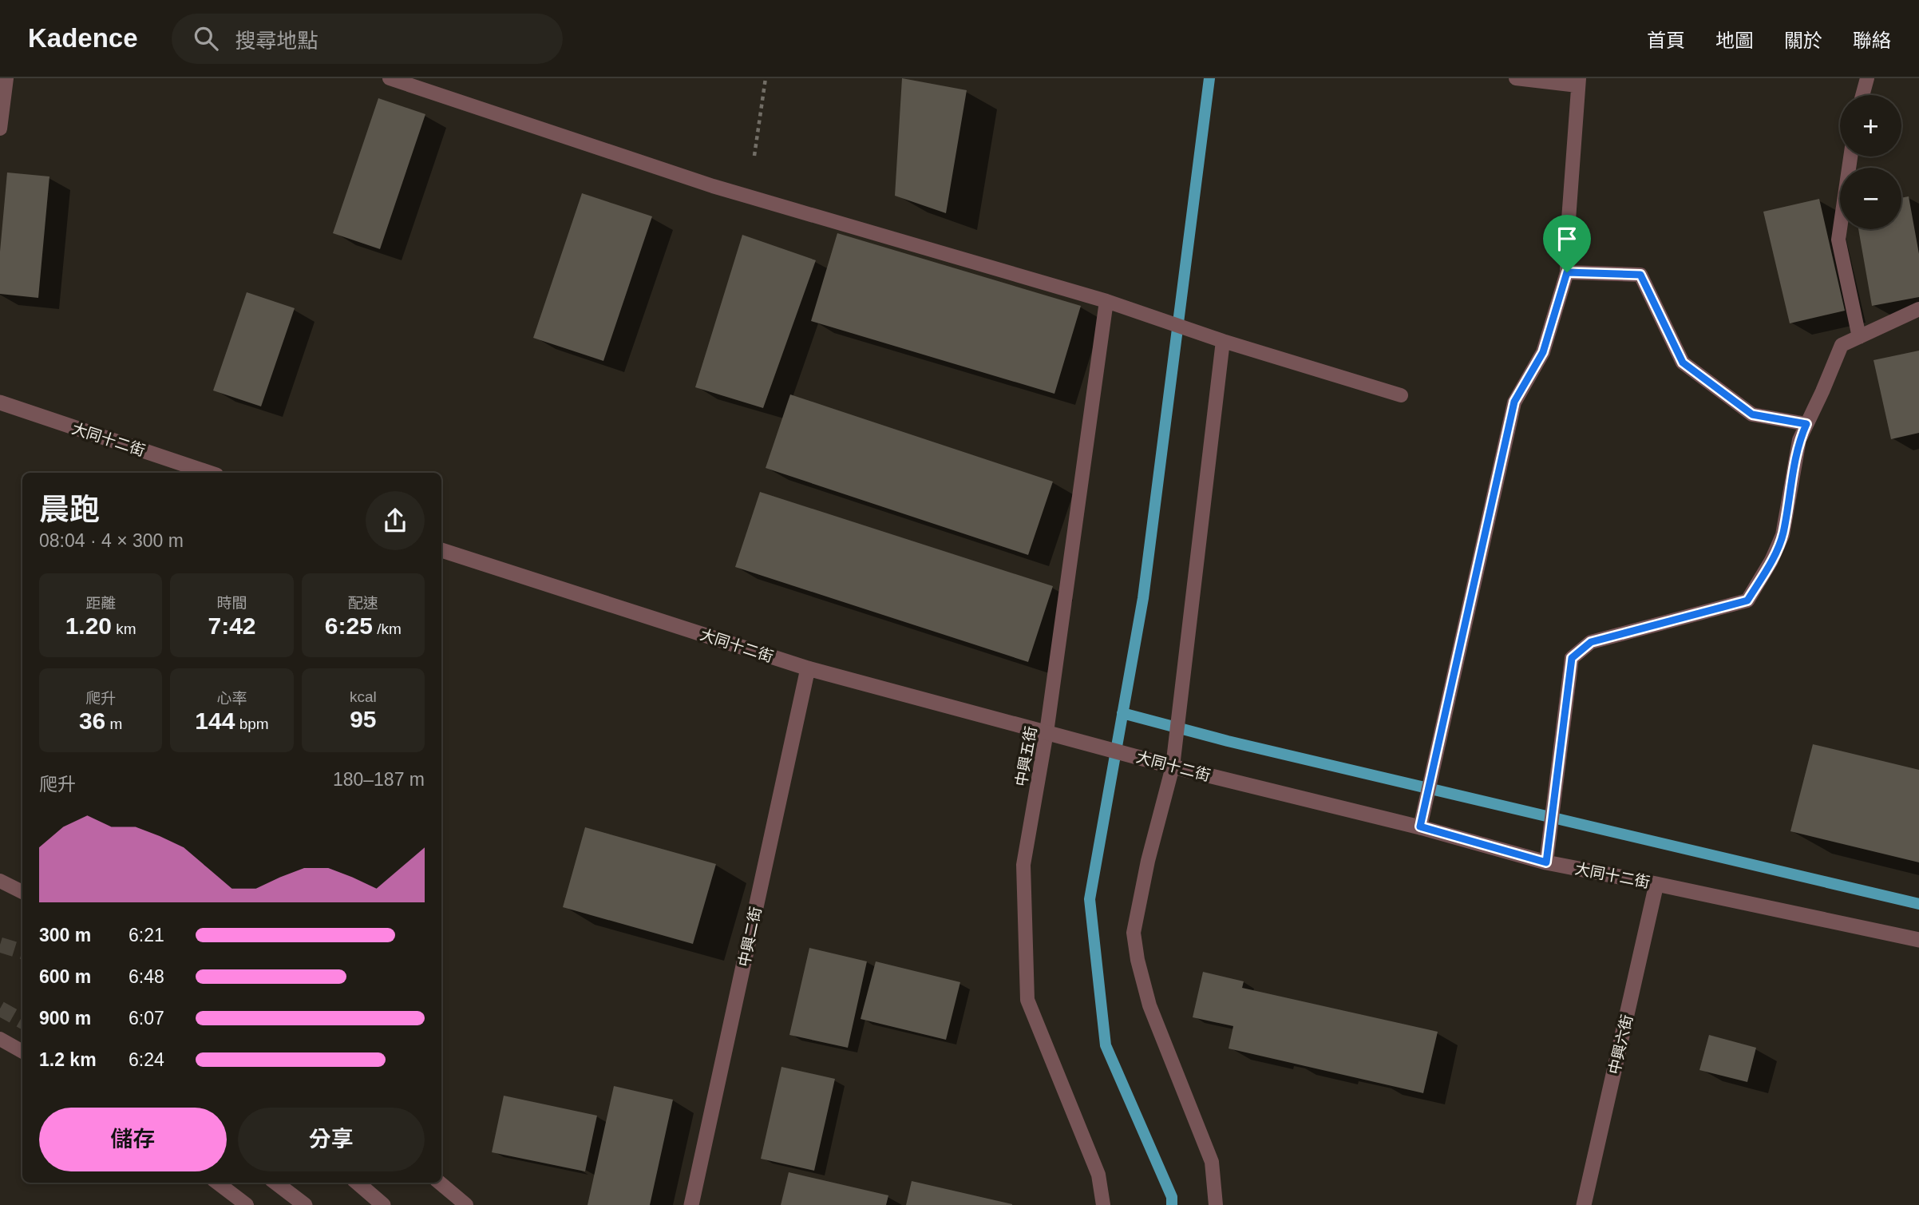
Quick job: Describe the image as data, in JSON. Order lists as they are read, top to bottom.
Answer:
{
  "streets": {
    "street": ["大同十二街", "中興二街", "中興六街"],
    "lane": ["中興五街"]
  },
  "crossings": [
    ["大同十二街", "中興五街"],
    ["大同十二街", "中興二街"],
    ["大同十二街", "中興六街"]
  ],
  "page": {
    "header": "Kadence",
    "search": "搜尋地點",
    "nav": [
      "首頁",
      "地圖",
      "關於",
      "聯絡"
    ],
    "map_buttons": ["+", "−"],
    "heading": ["晨跑", "08:04 · 4 × 300 m"],
    "stats": [
      ["距離", "1.20 km"],
      ["時間", "7:42"],
      ["配速", "6:25 /km"],
      ["爬升", "36 m"],
      ["心率", "144 bpm"],
      ["kcal", "95"]
    ],
    "chart": ["爬升", "180–187 m"],
    "list": [
      {
        "name": "300 m",
        "note": "6:21"
      },
      {
        "name": "600 m",
        "note": "6:48"
      },
      {
        "name": "900 m",
        "note": "6:07"
      },
      {
        "name": "1.2 km",
        "note": "6:24"
      }
    ],
    "buttons": ["儲存", "分享"]
  }
}
